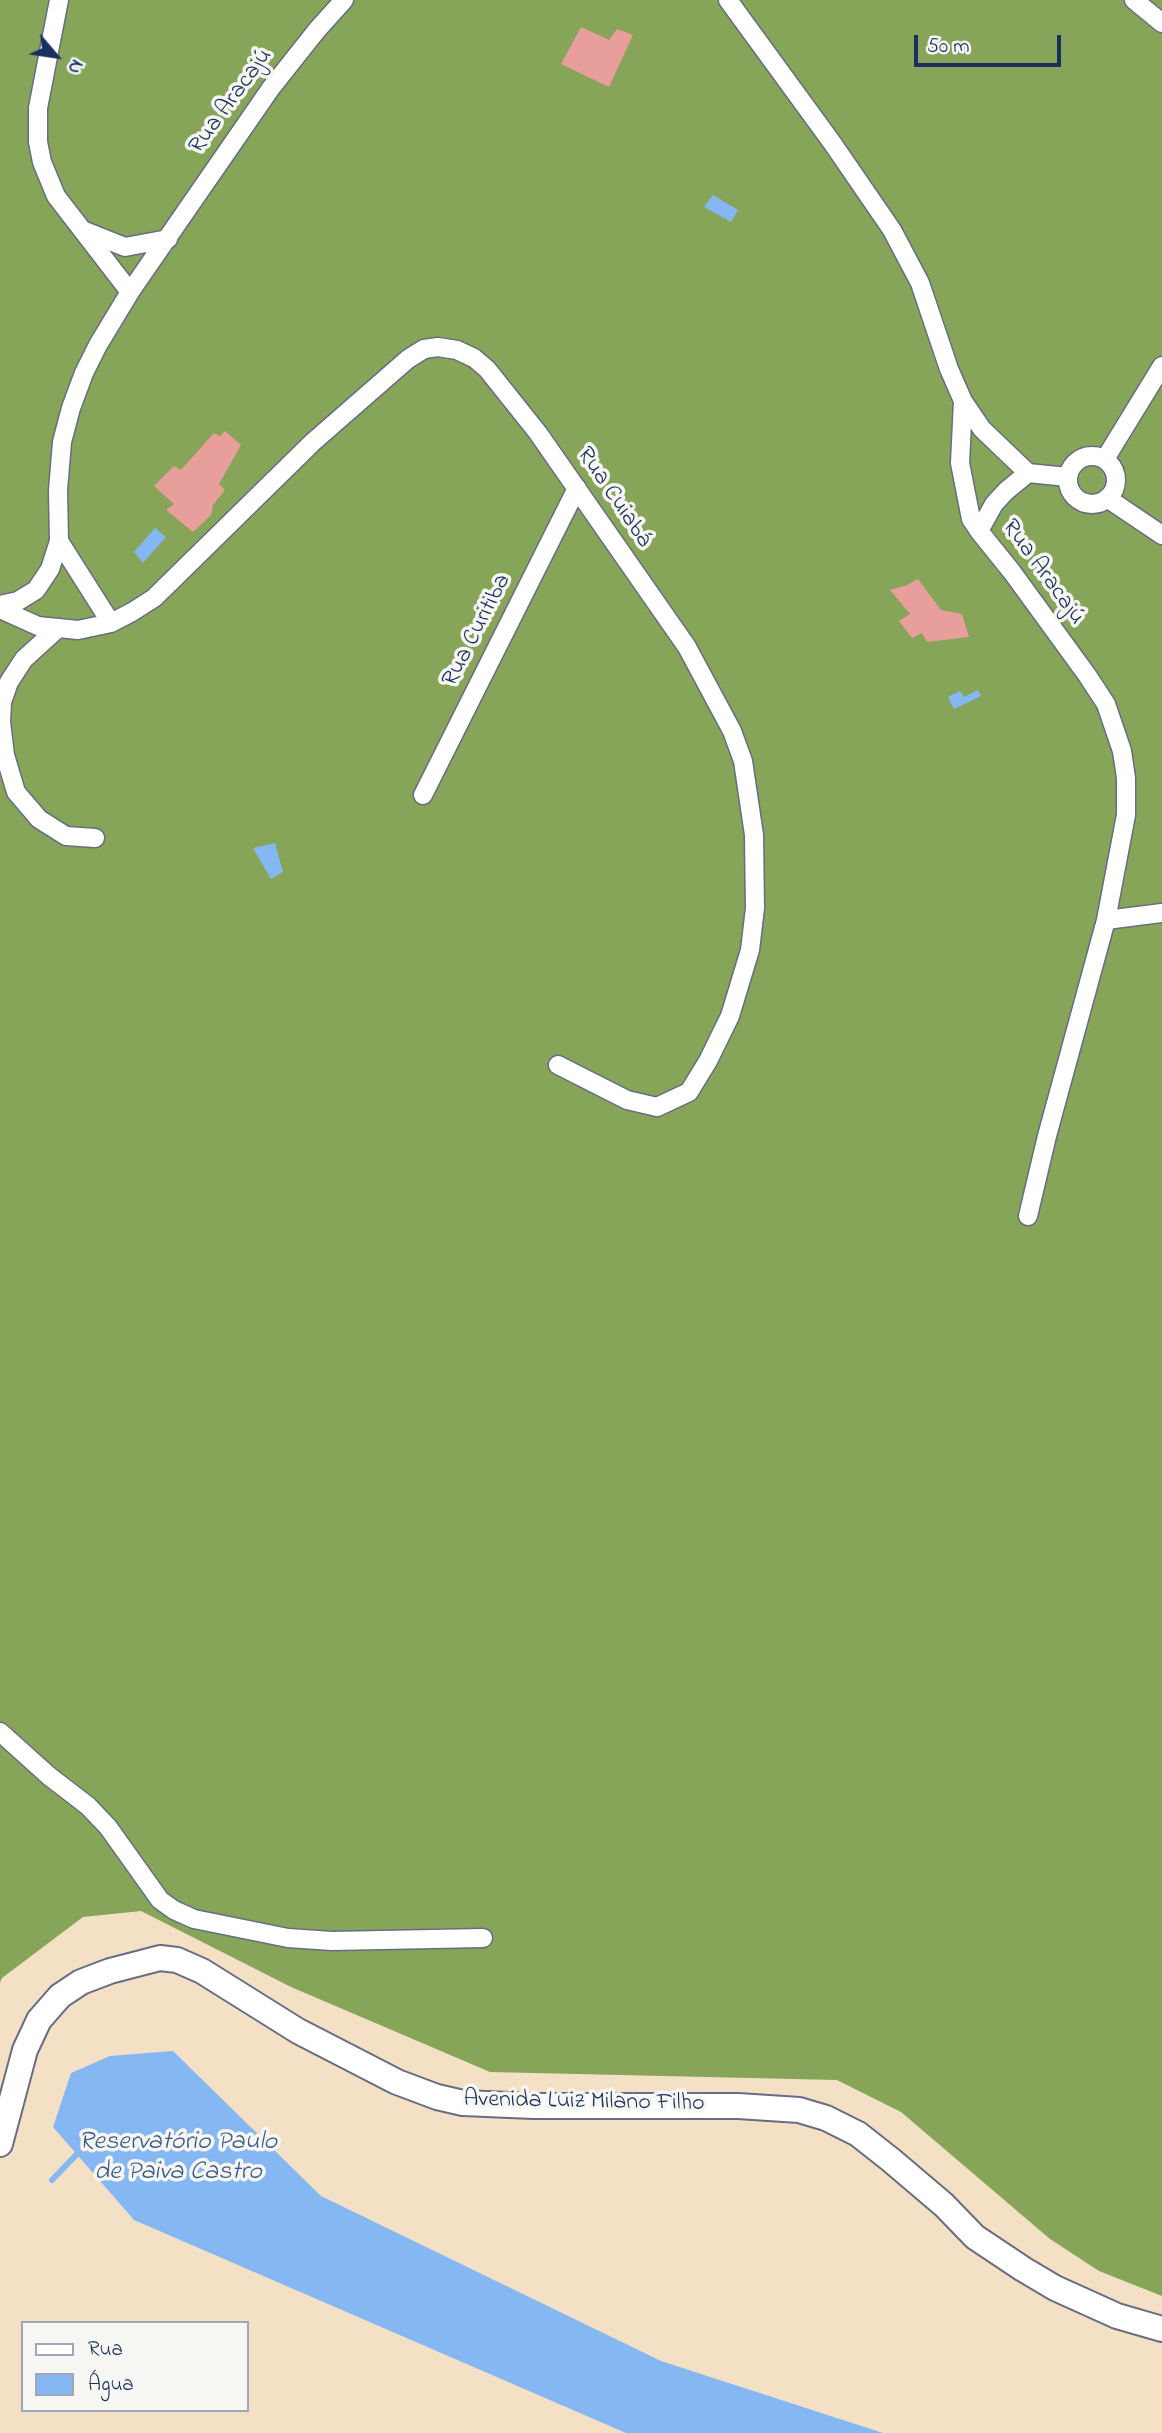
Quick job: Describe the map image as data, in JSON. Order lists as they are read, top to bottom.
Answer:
{
  "streets": {
    "main road": ["Avenida Luiz Milano Filho"],
    "street": ["Rua Aracajú", "Rua Cuiabá", "Rua Curitiba"]
  },
  "crossings": [
    ["Rua Cuiabá", "Rua Curitiba"]
  ],
  "water": ["Reservatório Paulo de Paiva Castro"],
  "legend": ["Rua", "Água"],
  "scale_bar": "50 m",
  "north": "bottom right"
}
